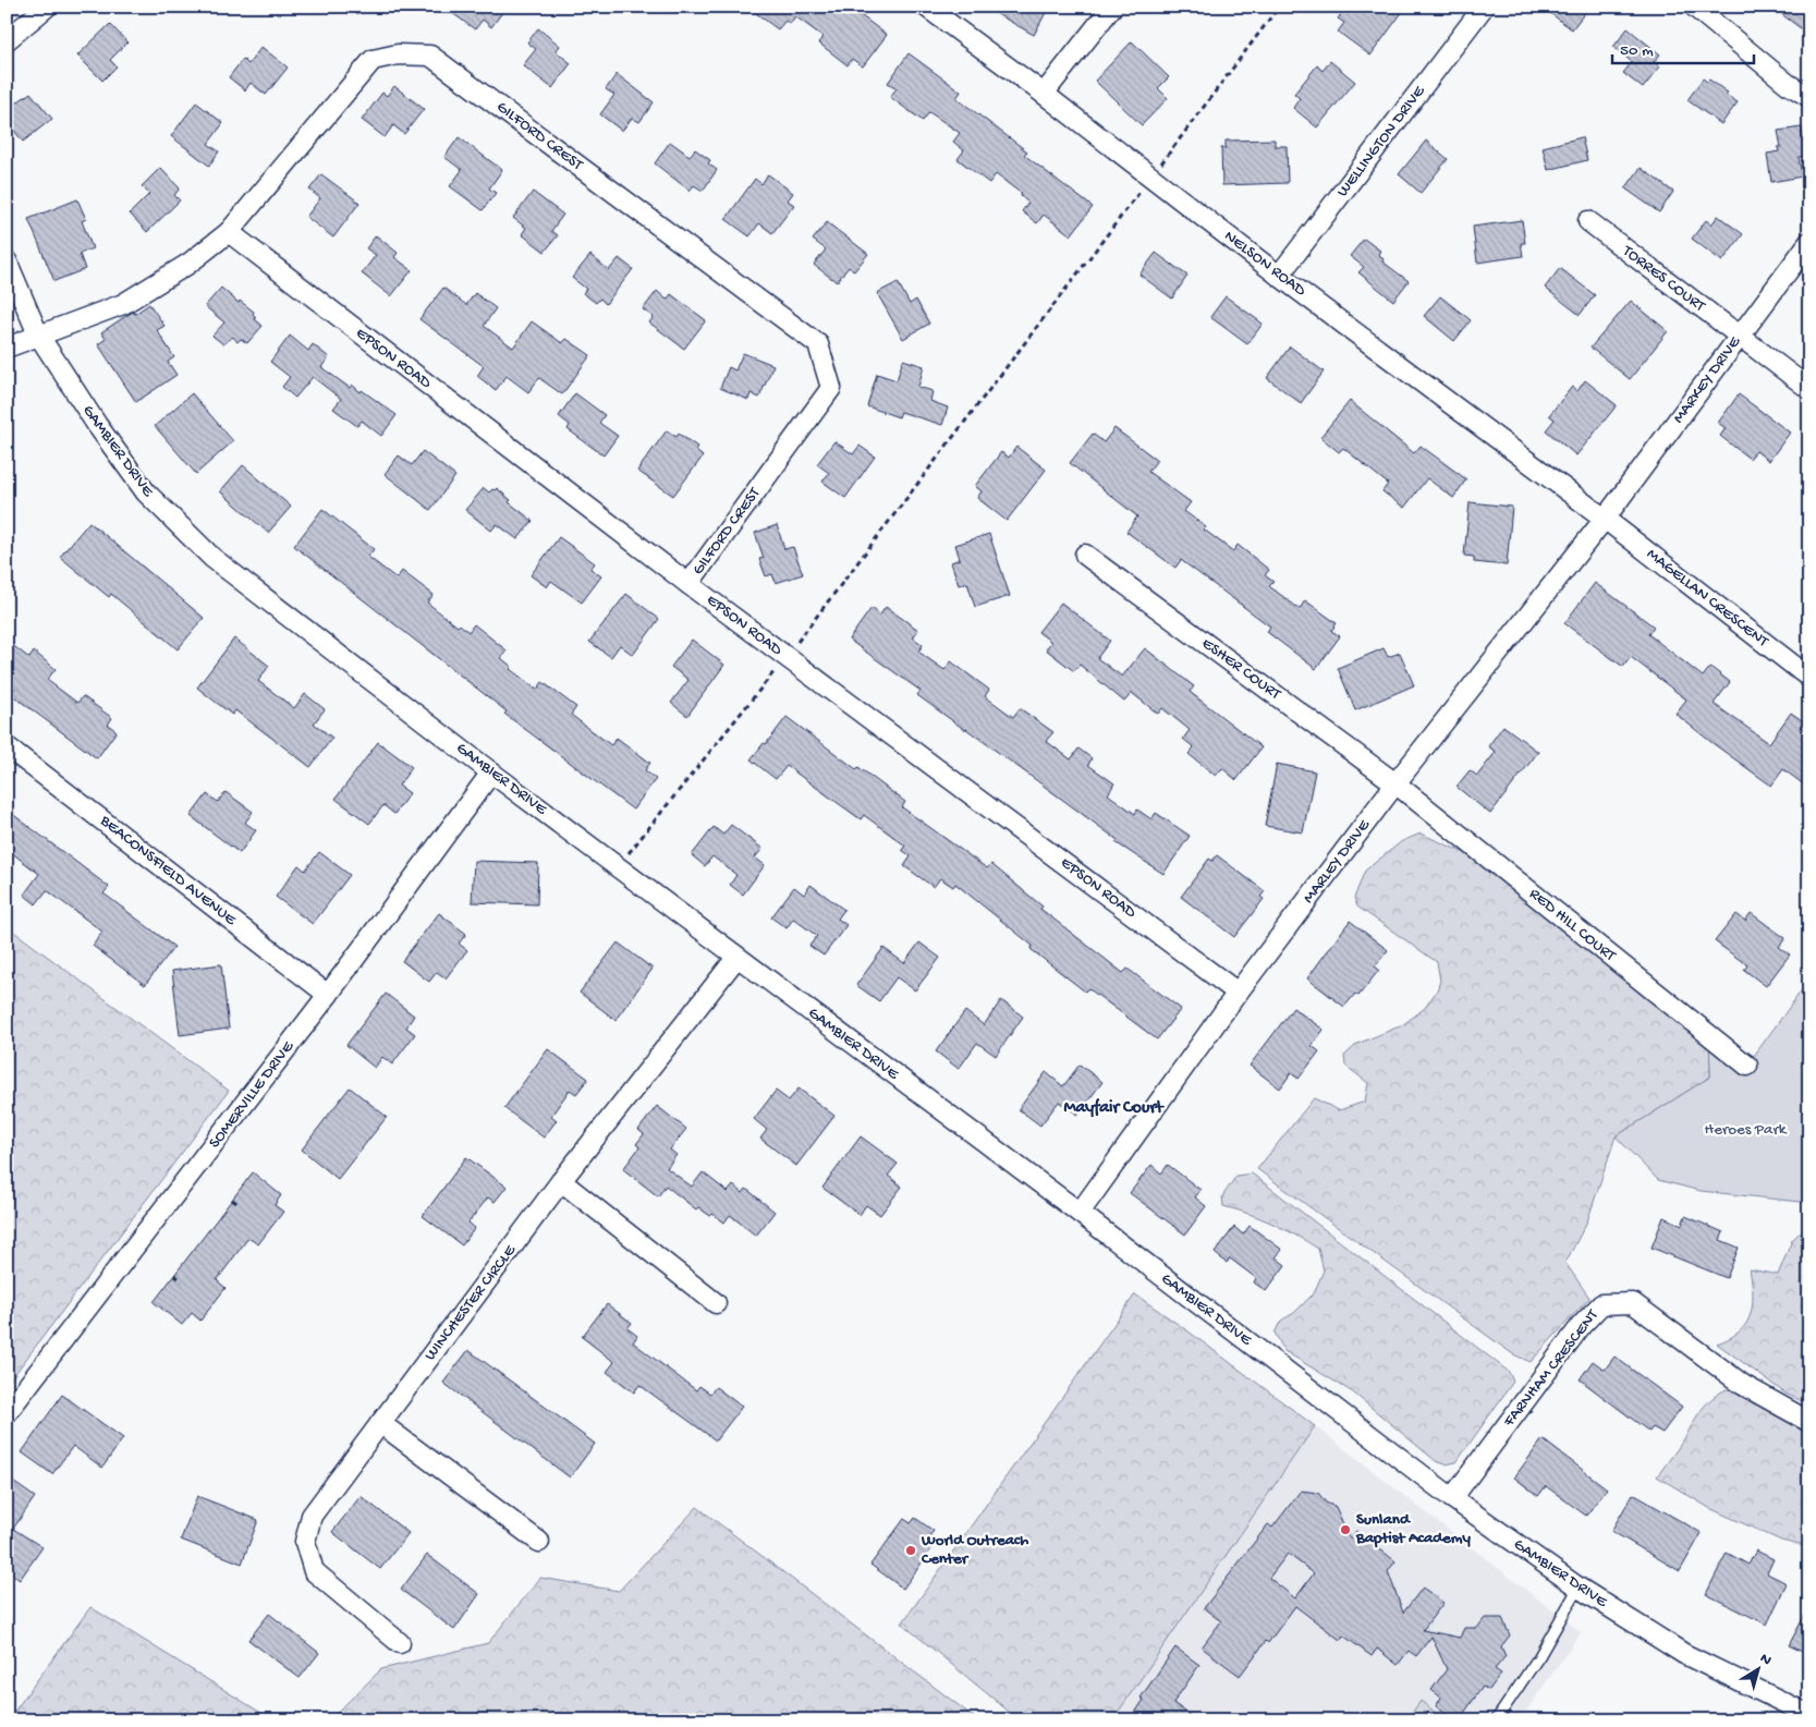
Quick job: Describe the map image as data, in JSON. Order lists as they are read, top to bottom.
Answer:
{
  "streets": {
    "street": [
      "GILFORD CREST",
      "WELLINGTON DRIVE",
      "NELSON ROAD",
      "TORRES COURT",
      "EPSON ROAD",
      "MARKEY DRIVE",
      "GAMBIER DRIVE",
      "MAGELLAN CRESCENT",
      "ESHER COURT",
      "MARLEY DRIVE",
      "BEACONSFIELD AVENUE",
      "RED HILL COURT",
      "SOMERVILLE DRIVE",
      "WINCHESTER CIRCLE",
      "FARNHAM CRESCENT"
    ]
  },
  "crossings": [
    ["GILFORD CREST", "EPSON ROAD"],
    ["GILFORD CREST", "GAMBIER DRIVE"],
    ["WELLINGTON DRIVE", "NELSON ROAD"],
    ["NELSON ROAD", "MARKEY DRIVE"],
    ["NELSON ROAD", "MAGELLAN CRESCENT"],
    ["NELSON ROAD", "MARLEY DRIVE"],
    ["TORRES COURT", "MARKEY DRIVE"],
    ["EPSON ROAD", "MARLEY DRIVE"],
    ["MARKEY DRIVE", "MAGELLAN CRESCENT"],
    ["MARKEY DRIVE", "MARLEY DRIVE"],
    ["GAMBIER DRIVE", "MARLEY DRIVE"],
    ["GAMBIER DRIVE", "SOMERVILLE DRIVE"],
    ["GAMBIER DRIVE", "WINCHESTER CIRCLE"],
    ["GAMBIER DRIVE", "FARNHAM CRESCENT"],
    ["MAGELLAN CRESCENT", "MARLEY DRIVE"],
    ["ESHER COURT", "MARLEY DRIVE"],
    ["ESHER COURT", "RED HILL COURT"],
    ["MARLEY DRIVE", "RED HILL COURT"],
    ["BEACONSFIELD AVENUE", "SOMERVILLE DRIVE"]
  ],
  "districts": ["Mayfair Court"],
  "parks": ["Heroes Park"],
  "places": ["Sunland Baptist Academy", "World Outreach Center"],
  "scale_bar": "50 m",
  "north": "top right"
}
